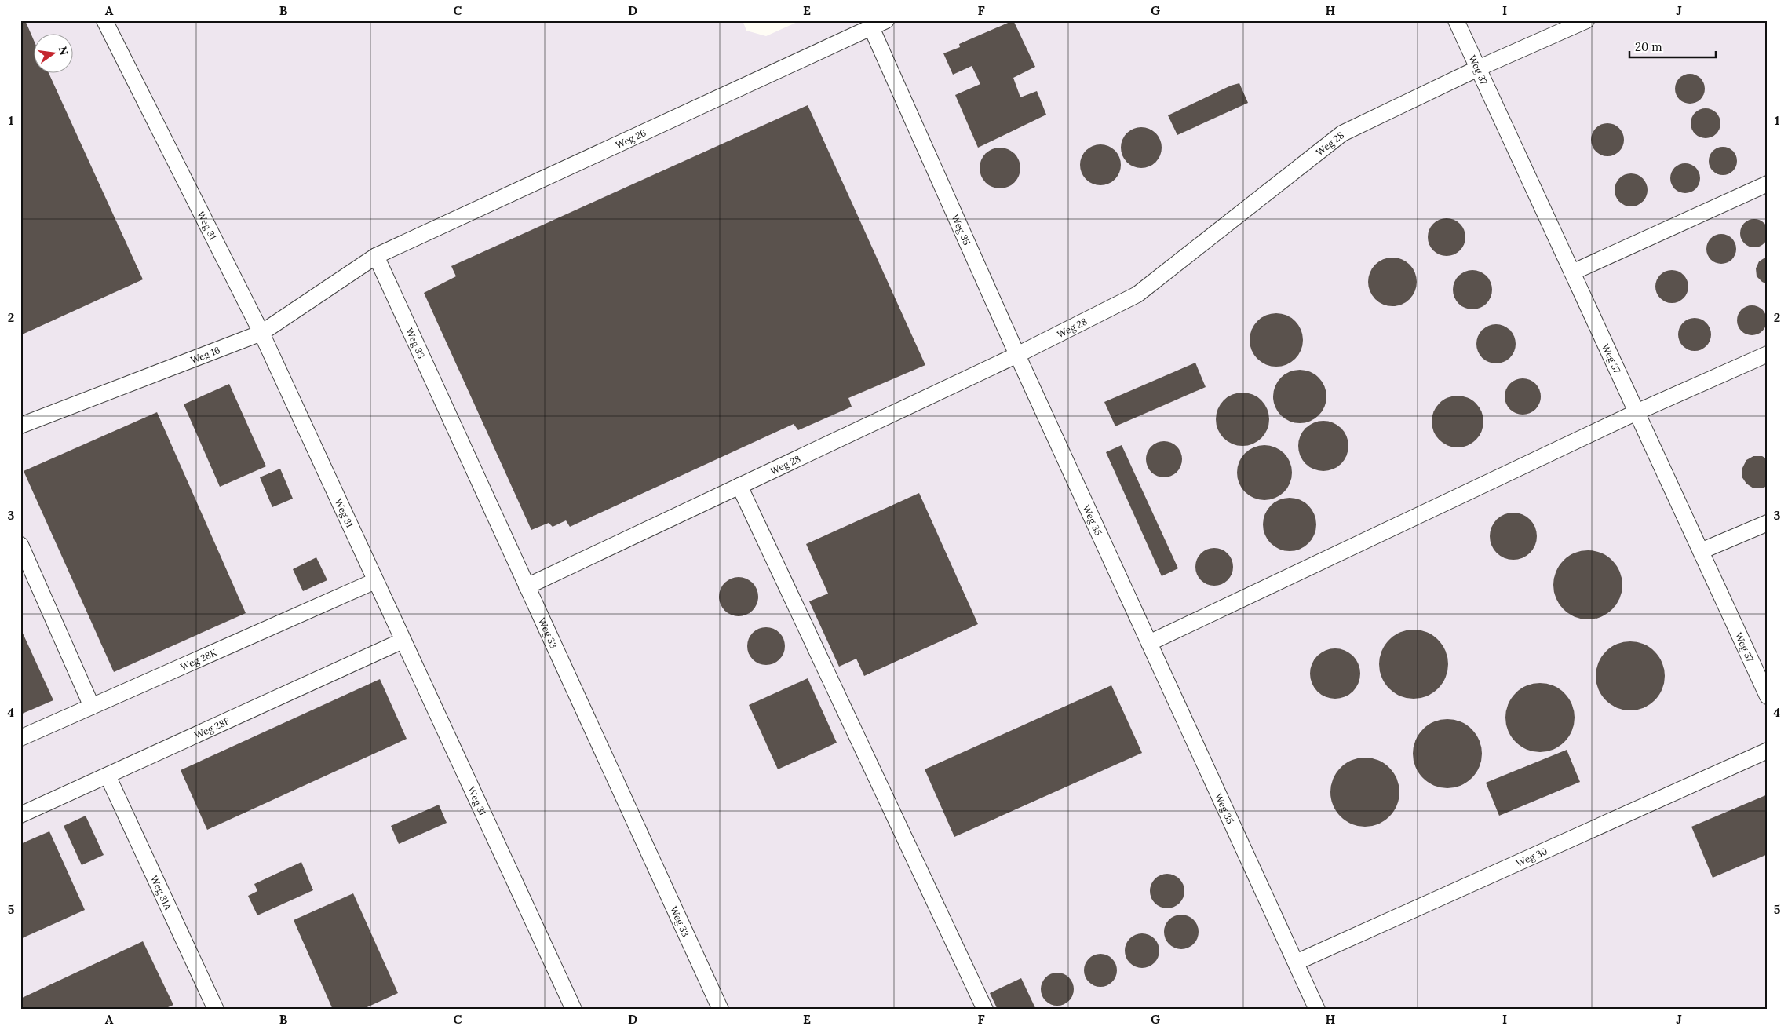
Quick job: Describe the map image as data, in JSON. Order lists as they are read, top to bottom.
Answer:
{
  "streets": {
    "lane": [
      "Weg 37",
      "Weg 26",
      "Weg 28",
      "Weg 31",
      "Weg 35",
      "Weg 33",
      "Weg 16",
      "Weg 28K",
      "Weg 28F",
      "Weg 30",
      "Weg 31A"
    ]
  },
  "crossings": [
    ["Weg 37", "Weg 28"],
    ["Weg 26", "Weg 35"],
    ["Weg 26", "Weg 33"],
    ["Weg 26", "Weg 16"],
    ["Weg 28", "Weg 35"],
    ["Weg 28", "Weg 33"],
    ["Weg 31", "Weg 16"],
    ["Weg 31", "Weg 28K"],
    ["Weg 31", "Weg 28F"],
    ["Weg 35", "Weg 30"],
    ["Weg 33", "Weg 16"],
    ["Weg 28F", "Weg 31A"]
  ],
  "scale_bar": "20 m",
  "north": "right",
  "grid": {
    "columns": [
      "A",
      "B",
      "C",
      "D",
      "E",
      "F",
      "G",
      "H",
      "I",
      "J"
    ],
    "rows": [
      "1",
      "2",
      "3",
      "4",
      "5"
    ]
  }
}
